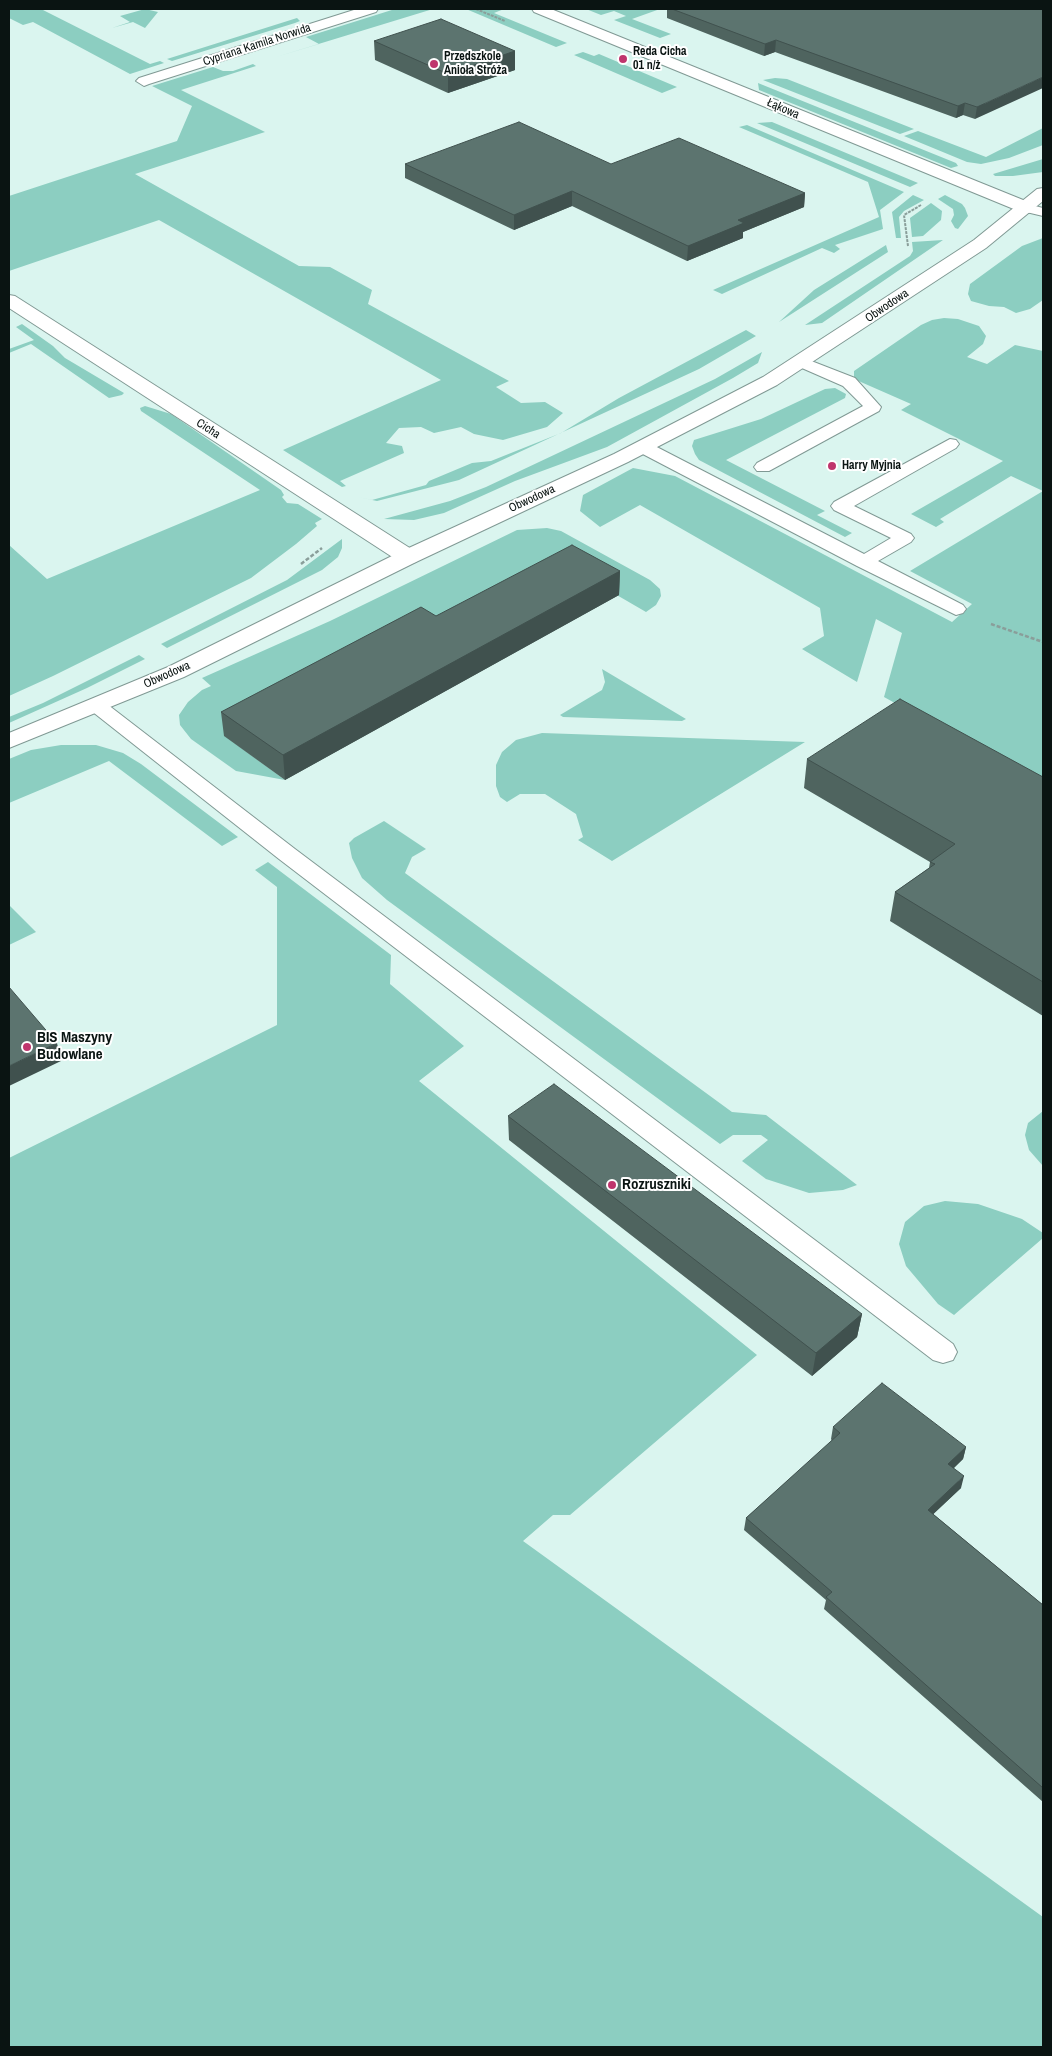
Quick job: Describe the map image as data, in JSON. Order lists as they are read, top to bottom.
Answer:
{
  "streets": {
    "street": [
      "Cypriana Kamila Norwida",
      "Łąkowa",
      "Obwodowa",
      "Cicha"
    ]
  },
  "crossings": [
    ["Łąkowa", "Obwodowa"],
    ["Obwodowa", "Cicha"]
  ],
  "places": [
    "Reda Cicha 01 n/ż",
    "Przedszkole Anioła Stróża",
    "Harry Myjnia",
    "BIS Maszyny Budowlane",
    "Rozruszniki"
  ]
}
